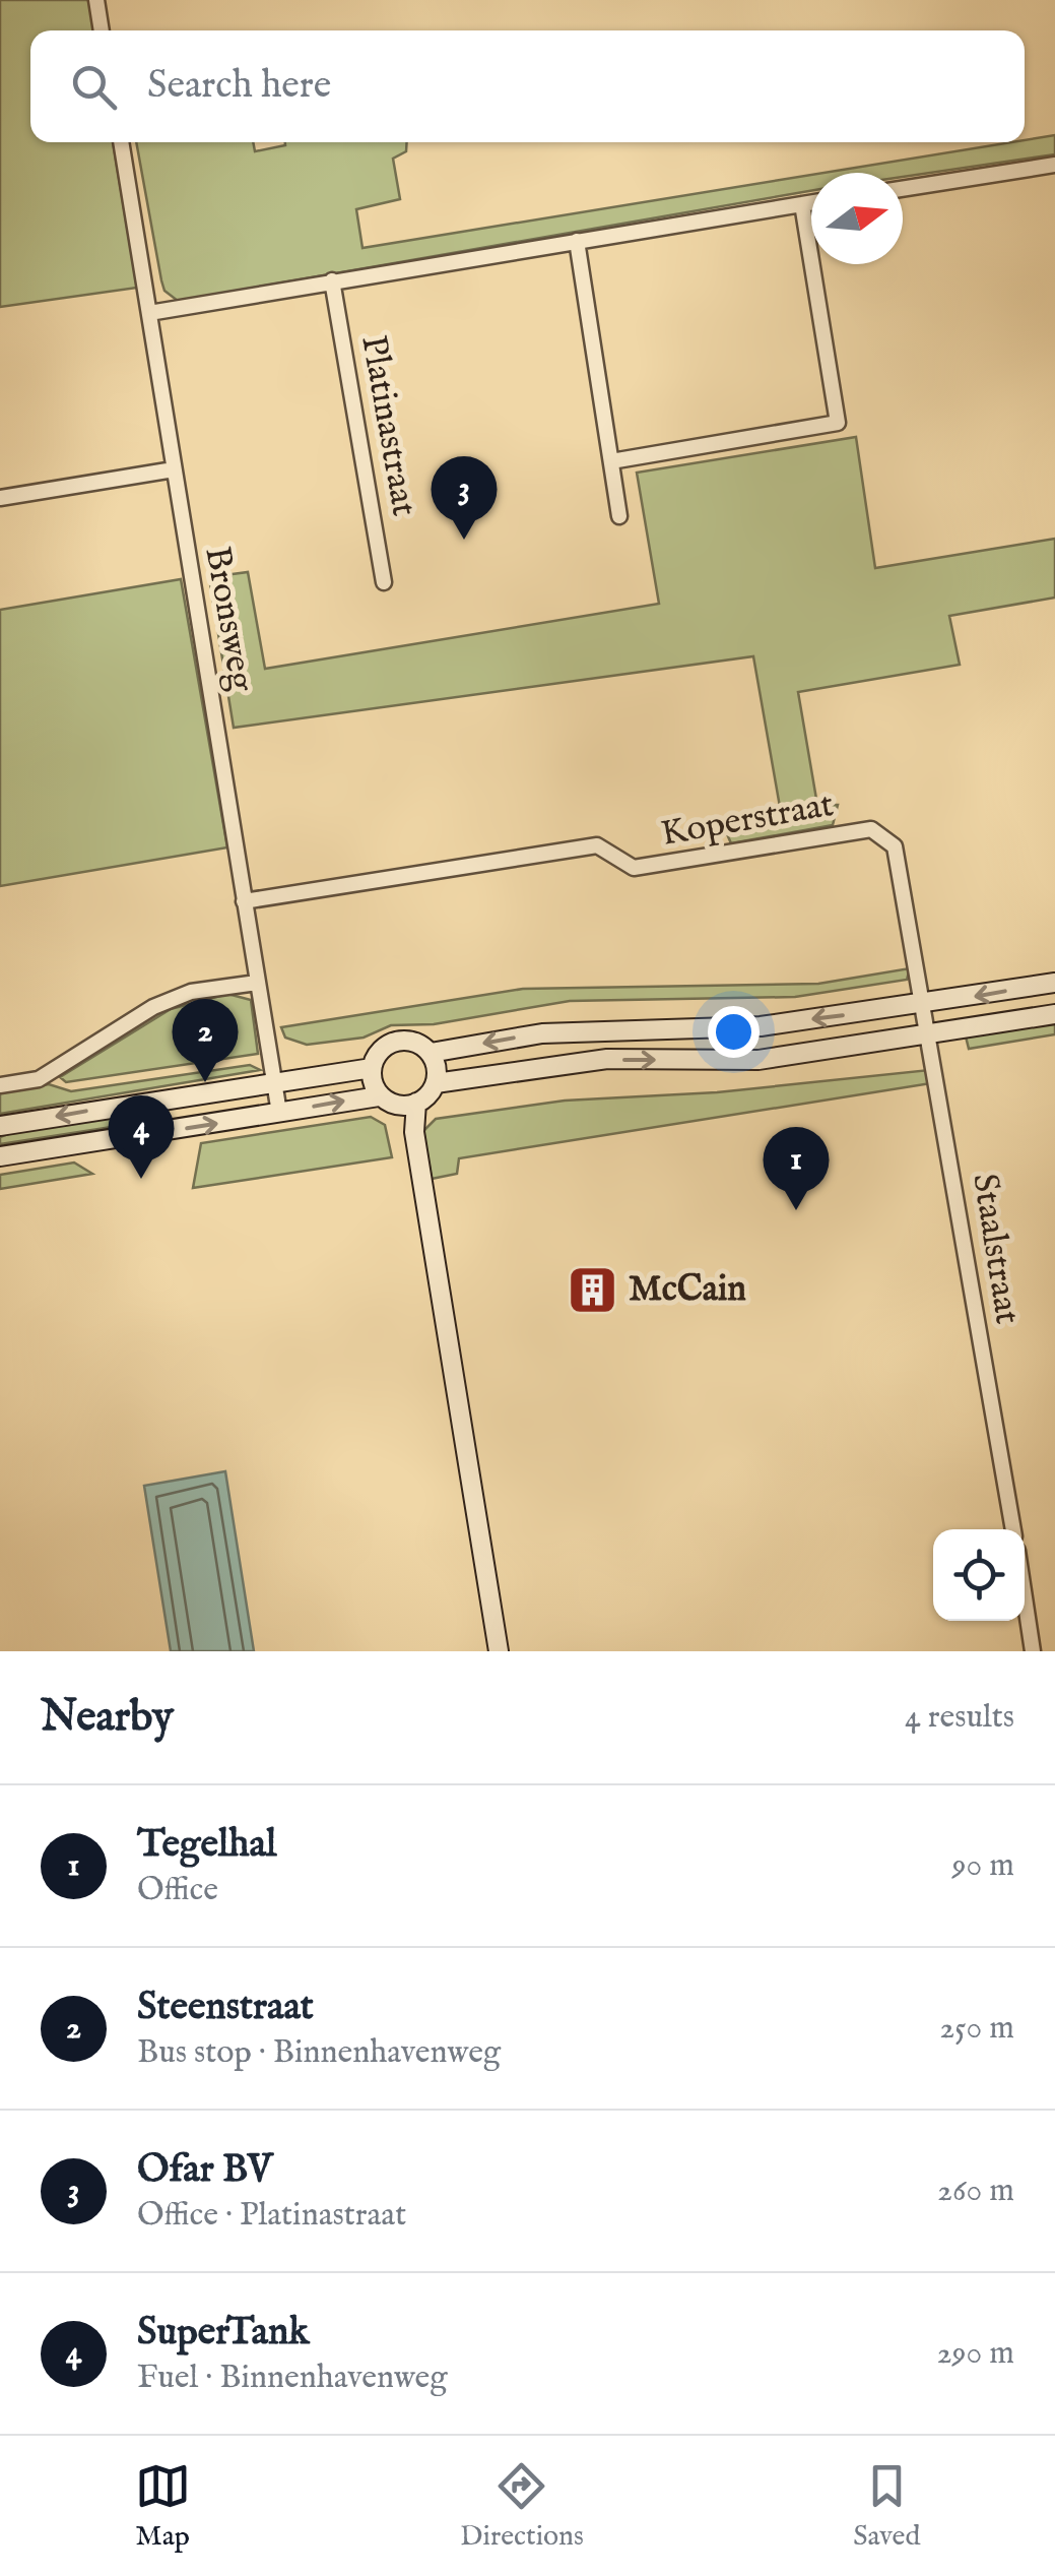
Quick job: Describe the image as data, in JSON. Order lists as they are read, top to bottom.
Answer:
{
  "streets": {
    "street": [
      "Platinastraat",
      "Bronsweg",
      "Koperstraat",
      "Staalstraat"
    ]
  },
  "crossings": [
    ["Bronsweg", "Koperstraat"],
    ["Koperstraat", "Staalstraat"]
  ],
  "places": {
    "building": ["McCain"]
  },
  "north": "right",
  "page": {
    "search": "Search here",
    "pins": [
      "3",
      "2",
      "4",
      "1"
    ],
    "heading": ["Nearby", "4 results"],
    "list": [
      {
        "mark": "1",
        "name": "Tegelhal",
        "note": "Office",
        "value": "90 m"
      },
      {
        "mark": "2",
        "name": "Steenstraat",
        "note": "Bus stop · Binnenhavenweg",
        "value": "250 m"
      },
      {
        "mark": "3",
        "name": "Ofar BV",
        "note": "Office · Platinastraat",
        "value": "260 m"
      },
      {
        "mark": "4",
        "name": "SuperTank",
        "note": "Fuel · Binnenhavenweg",
        "value": "290 m"
      }
    ],
    "nav": ["Map", "Directions", "Saved"]
  }
}
